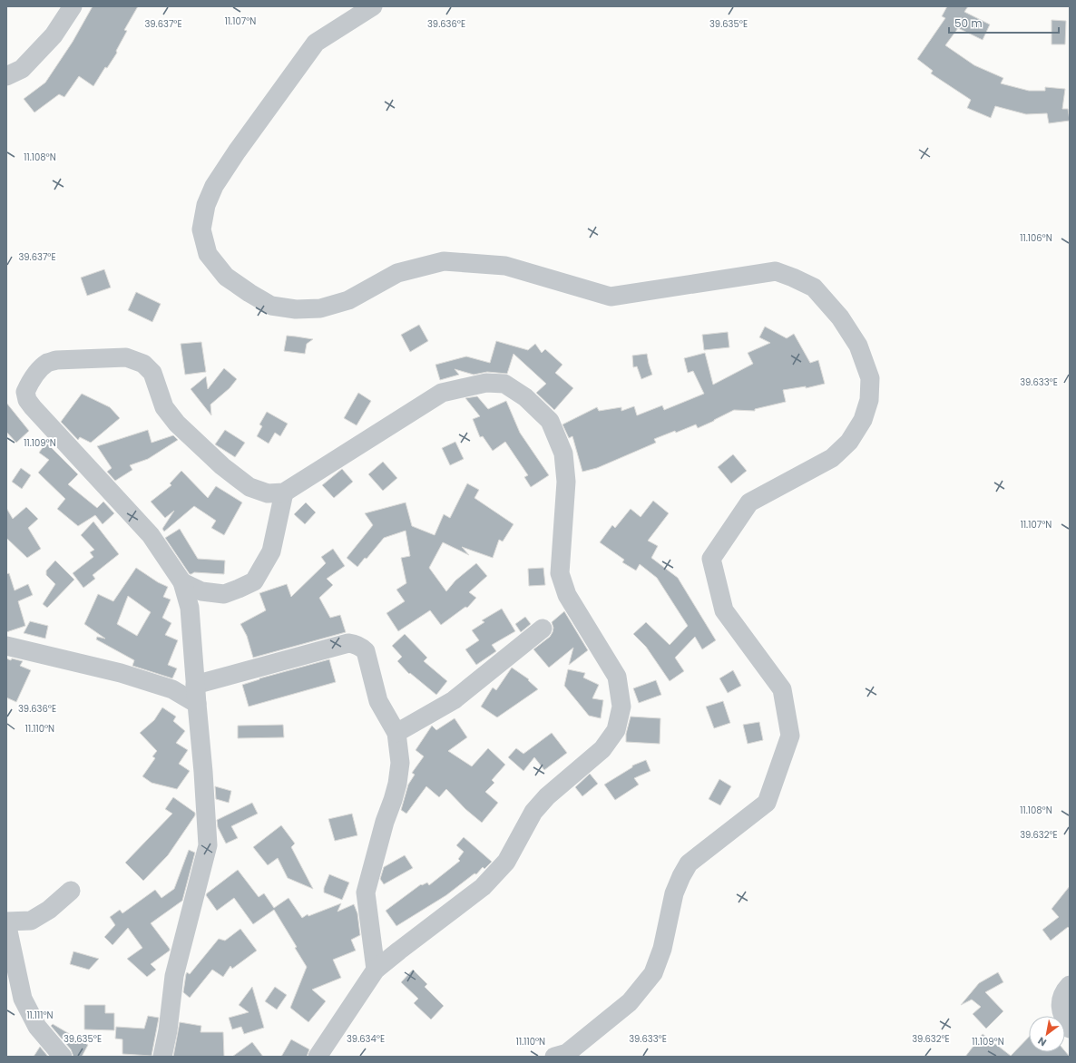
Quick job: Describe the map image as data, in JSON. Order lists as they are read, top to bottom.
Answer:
{
  "scale_bar": "50 m",
  "north": "bottom left",
  "coordinates": [
    "11.107°N",
    "39.637°E",
    "39.636°E",
    "39.635°E",
    "11.108°N",
    "11.106°N",
    "39.633°E",
    "11.109°N",
    "11.110°N",
    "39.632°E",
    "11.111°N",
    "39.634°E"
  ]
}
